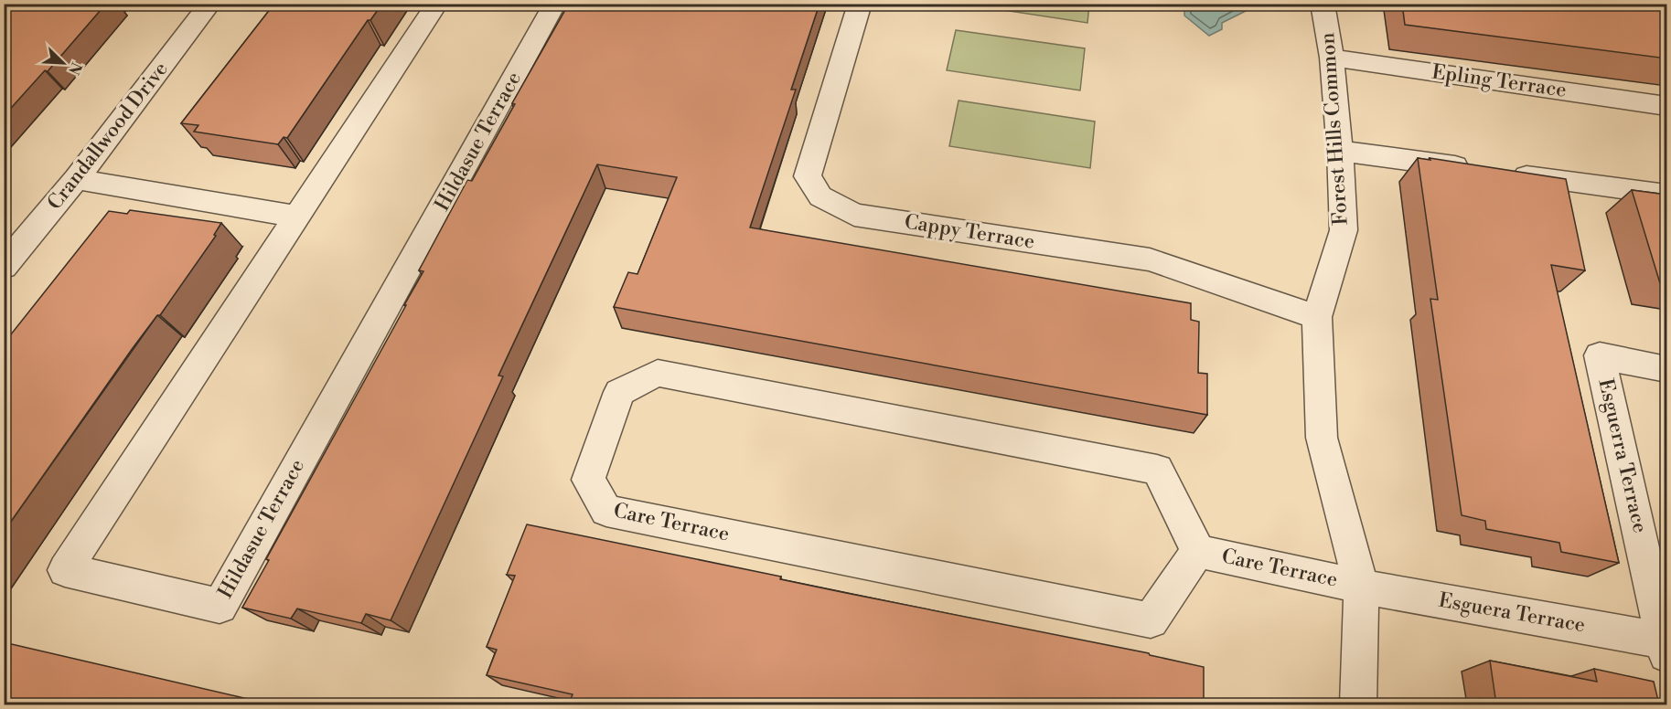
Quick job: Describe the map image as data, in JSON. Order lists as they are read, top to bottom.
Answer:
{
  "streets": {
    "street": [
      "Epling Terrace",
      "Forest Hills Common",
      "Crandallwood Drive",
      "Hildasue Terrace",
      "Cappy Terrace",
      "Esguerra Terrace",
      "Care Terrace",
      "Esguera Terrace"
    ]
  },
  "crossings": [
    ["Epling Terrace", "Forest Hills Common"],
    ["Forest Hills Common", "Cappy Terrace"],
    ["Forest Hills Common", "Care Terrace"],
    ["Forest Hills Common", "Esguera Terrace"],
    ["Esguerra Terrace", "Esguera Terrace"],
    ["Care Terrace", "Esguera Terrace"]
  ],
  "north": "bottom right"
}
